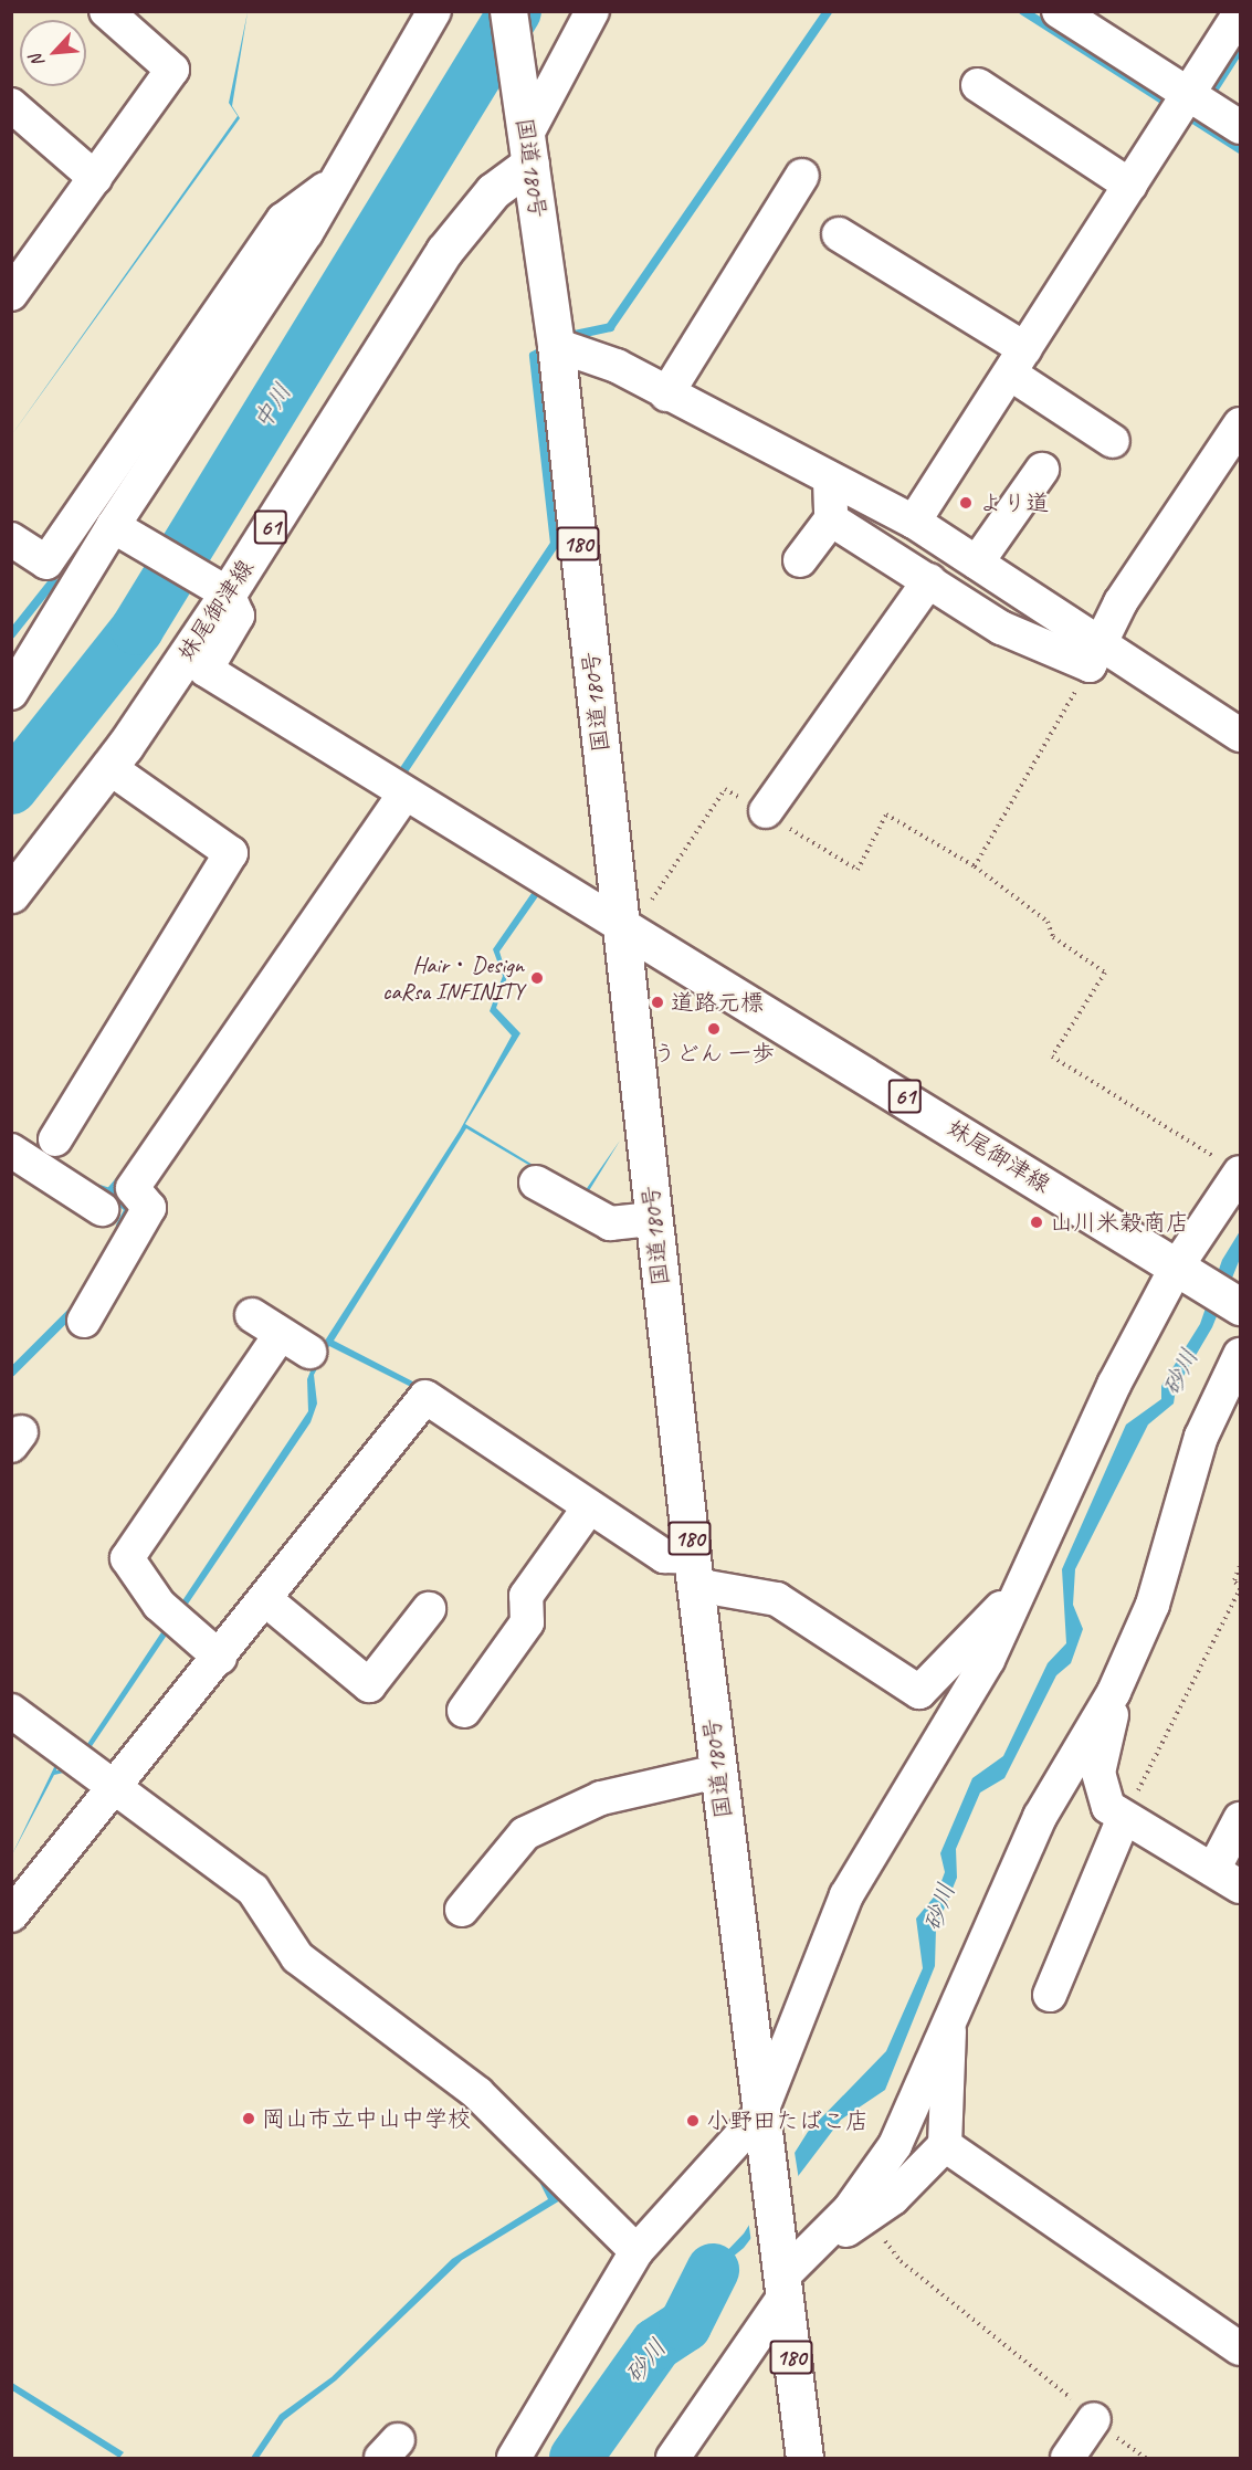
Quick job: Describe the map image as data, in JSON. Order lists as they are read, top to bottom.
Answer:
{
  "streets": {
    "main road": [
      "国道180号",
      "61",
      "180",
      "妹尾御津線"
    ]
  },
  "crossings": [
    ["国道180号", "妹尾御津線"]
  ],
  "water": ["中川", "砂川"],
  "places": [
    "より道",
    "Hair・Design caRsa INFINITY",
    "道路元標",
    "うどん 一歩",
    "山川米穀商店",
    "岡山市立中山中学校",
    "小野田たばこ店"
  ],
  "north": "bottom left"
}
